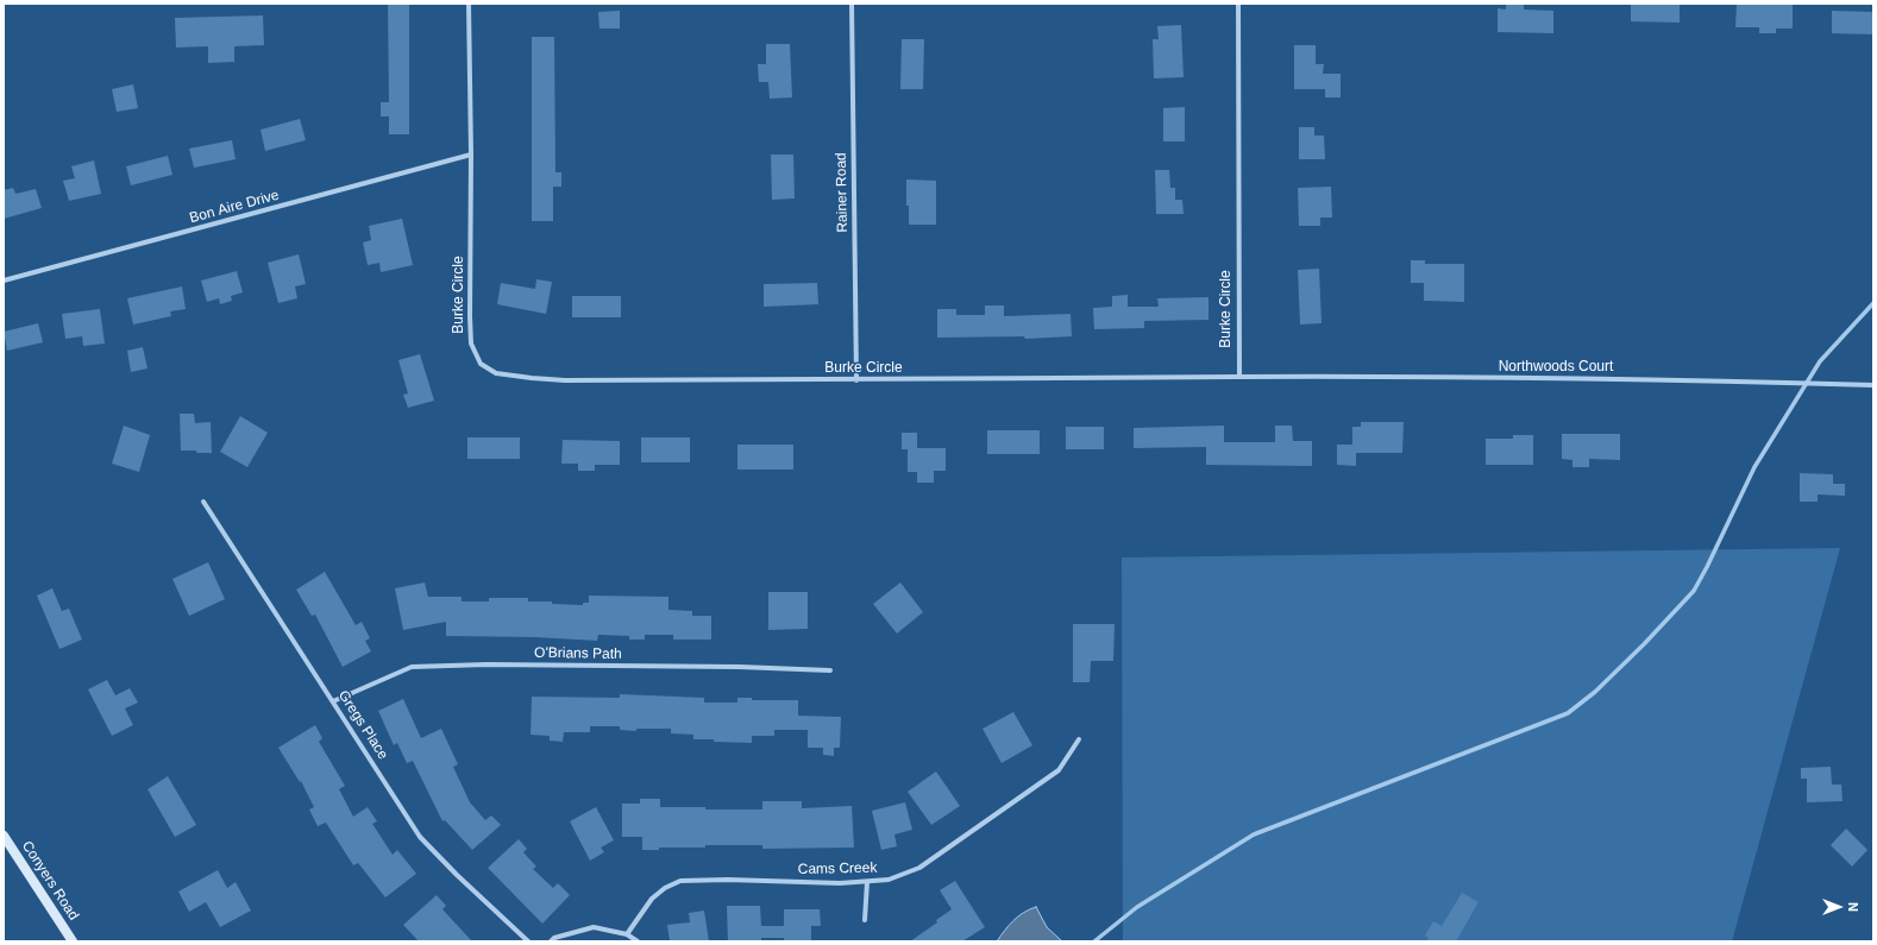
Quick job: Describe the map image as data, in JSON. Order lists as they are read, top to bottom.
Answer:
{
  "streets": {
    "main road": ["Conyers Road"],
    "street": [
      "Rainer Road",
      "Bon Aire Drive",
      "Burke Circle",
      "Northwoods Court",
      "O'Brians Path",
      "Gregs Place",
      "Cams Creek"
    ]
  },
  "crossings": [
    ["Rainer Road", "Burke Circle"],
    ["Bon Aire Drive", "Burke Circle"],
    ["Burke Circle", "Northwoods Court"],
    ["O'Brians Path", "Gregs Place"]
  ],
  "north": "right"
}
